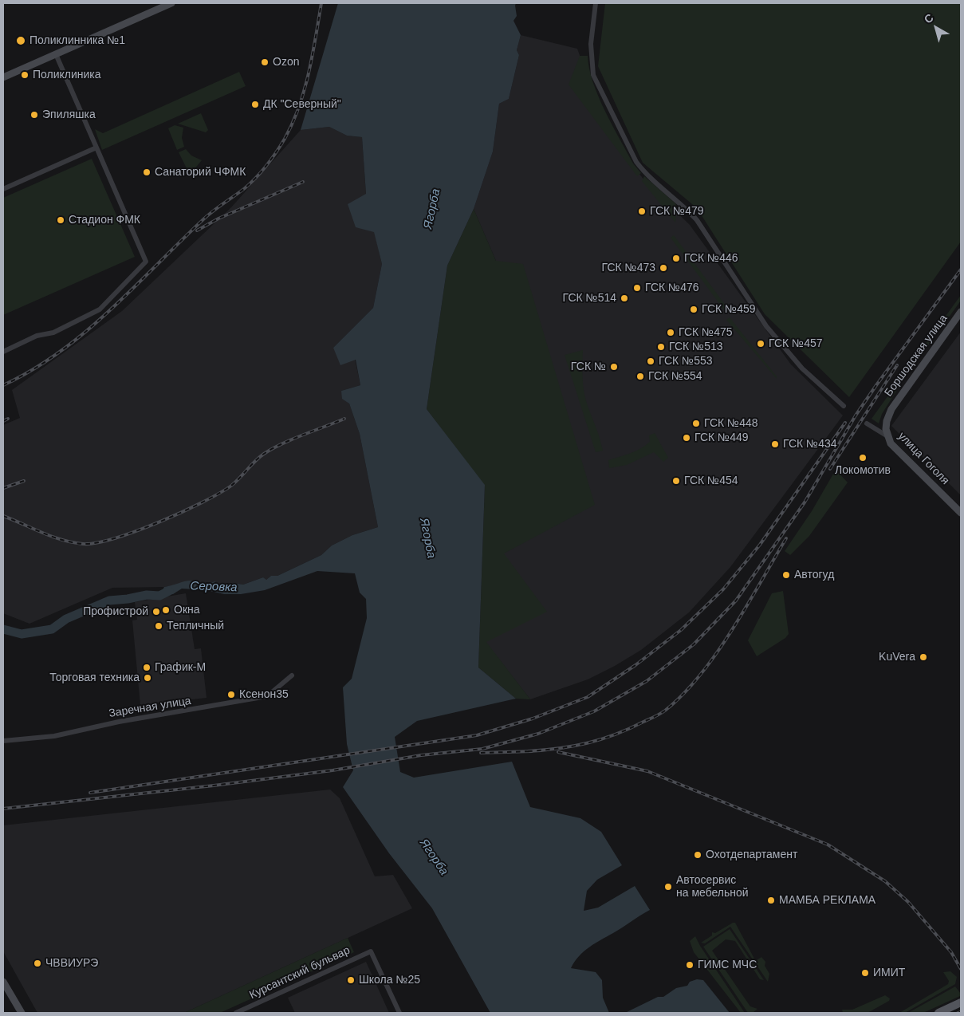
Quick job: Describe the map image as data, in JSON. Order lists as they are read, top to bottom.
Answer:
{
  "streets": {
    "street": [
      "Боршодская улица",
      "улица Гоголя",
      "Заречная улица",
      "Курсантский бульвар"
    ]
  },
  "crossings": [
    ["Боршодская улица", "улица Гоголя"]
  ],
  "water": ["Ягорба", "Серовка"],
  "places": [
    "Поликлинника №1",
    "Ozon",
    "Поликлиника",
    "ДК \"Северный\"",
    "Эпиляшка",
    "Санаторий ЧФМК",
    "ГСК №479",
    "Стадион ФМК",
    "ГСК №446",
    "ГСК №473",
    "ГСК №476",
    "ГСК №514",
    "ГСК №459",
    "ГСК №475",
    "ГСК №457",
    "ГСК №513",
    "ГСК №553",
    "ГСК №",
    "ГСК №554",
    "ГСК №448",
    "ГСК №449",
    "ГСК №434",
    "Локомотив",
    "ГСК №454",
    "Автогуд",
    "Окна",
    "Профистрой",
    "Тепличный",
    "KuVera",
    "График-М",
    "Торговая техника",
    "Ксенон35",
    "Охотдепартамент",
    "Автосервис на мебельной",
    "МАМБА РЕКЛАМА",
    "ЧВВИУРЭ",
    "ГИМС МЧС",
    "ИМИТ",
    "Школа №25"
  ],
  "north": "top left"
}
